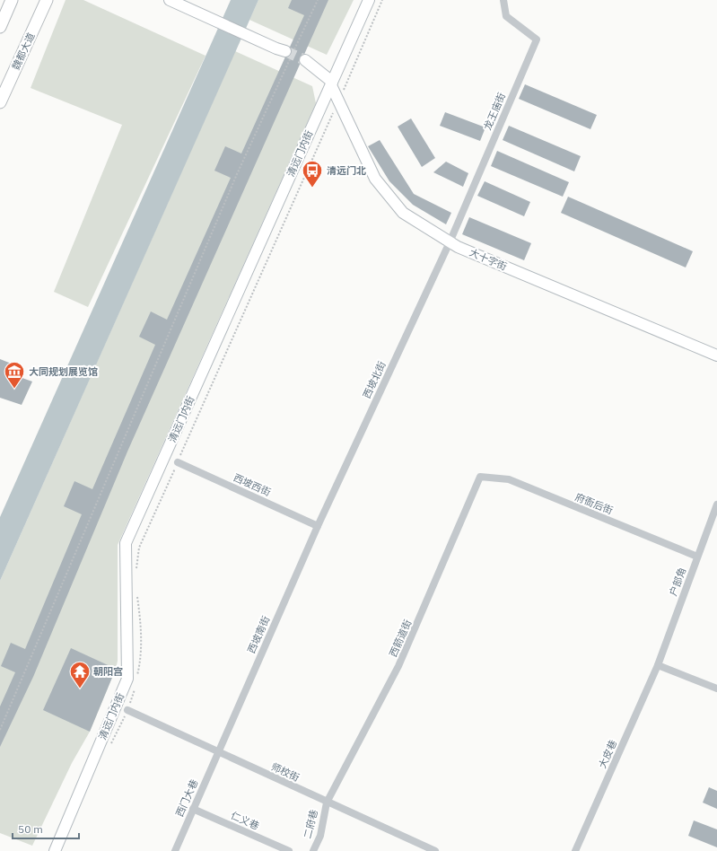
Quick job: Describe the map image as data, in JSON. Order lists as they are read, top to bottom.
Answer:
{
  "streets": {
    "main road": ["魏都大道", "清远门内街", "大十字街"],
    "street": [
      "龙王庙街",
      "西坡北街",
      "西坡西街",
      "府衙后街",
      "户部角",
      "西坡南街",
      "西箭道街",
      "大皮巷",
      "师校街",
      "西门大巷",
      "仁义巷",
      "二府巷"
    ]
  },
  "crossings": [
    ["龙王庙街", "大十字街"],
    ["龙王庙街", "西坡北街"],
    ["清远门内街", "大十字街"],
    ["大十字街", "西坡北街"],
    ["西坡北街", "西坡西街"],
    ["西坡北街", "西坡南街"],
    ["西坡西街", "西坡南街"],
    ["府衙后街", "户部角"],
    ["府衙后街", "西箭道街"],
    ["户部角", "大皮巷"],
    ["西坡南街", "师校街"],
    ["西坡南街", "西门大巷"],
    ["西箭道街", "师校街"],
    ["西箭道街", "二府巷"],
    ["师校街", "西门大巷"],
    ["师校街", "二府巷"],
    ["西门大巷", "仁义巷"]
  ],
  "places": {
    "bus stop": ["清远门北"],
    "museum": ["大同规划展览馆"],
    "temple": ["朝阳宫"]
  },
  "scale_bar": "50 m"
}
